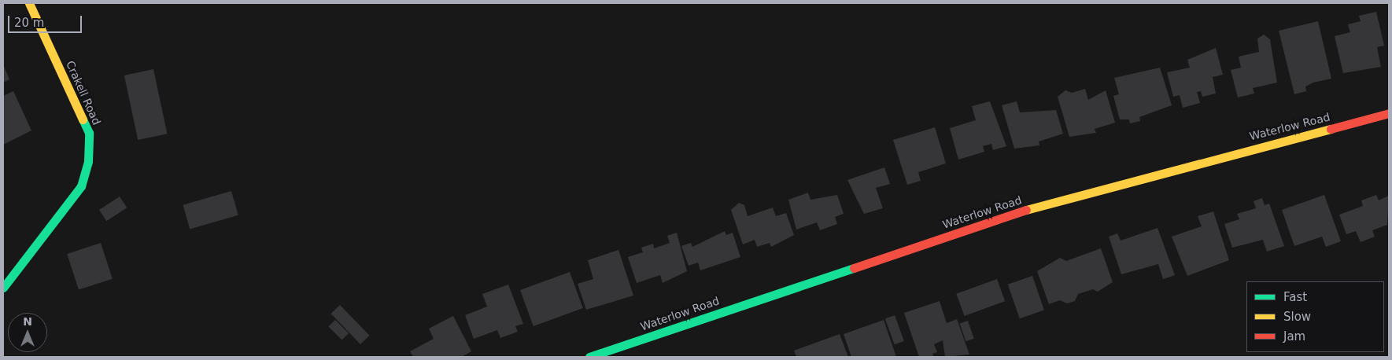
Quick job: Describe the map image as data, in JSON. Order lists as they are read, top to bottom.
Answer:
{
  "streets": {
    "street": ["Crakell Road", "Waterlow Road"]
  },
  "legend": ["Fast", "Slow", "Jam"],
  "scale_bar": "20 m",
  "north": "top"
}
